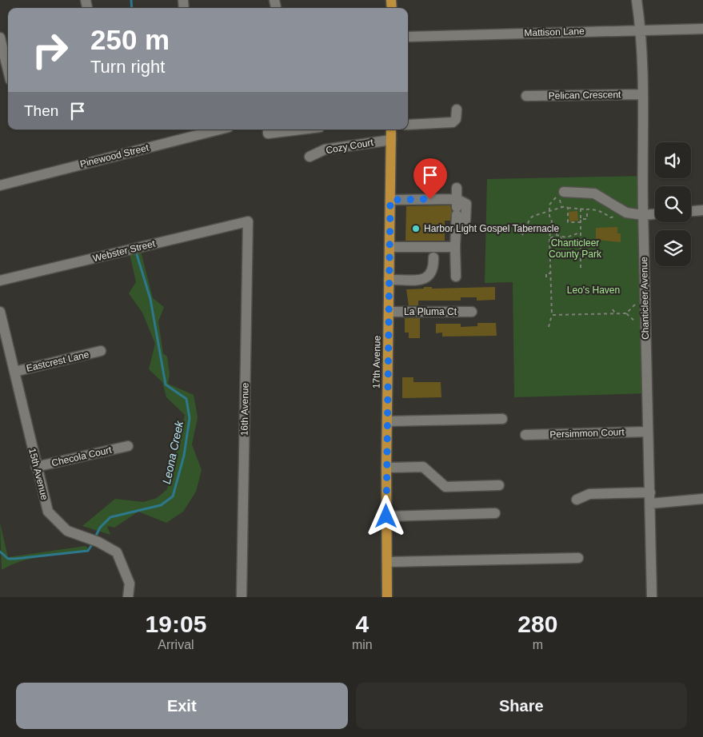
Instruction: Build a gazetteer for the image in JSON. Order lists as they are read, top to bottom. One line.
{"streets":{"main road":["17th Avenue"],"street":["Mattison Lane","Pelican Crescent","Cozy Court","Pinewood Street","Webster Street","Chanticleer Avenue","La Pluma Ct","Eastcrest Lane","16th Avenue","Persimmon Court","Checola Court","15th Avenue"]},"crossings":[["Mattison Lane","Chanticleer Avenue"],["Pelican Crescent","Chanticleer Avenue"],["Cozy Court","17th Avenue"],["Webster Street","16th Avenue"],["Chanticleer Avenue","Persimmon Court"],["La Pluma Ct","17th Avenue"],["Eastcrest Lane","15th Avenue"],["Checola Court","15th Avenue"]],"water":["Leona Creek"],"parks":["Chanticleer County Park","Leo's Haven"],"places":["Harbor Light Gospel Tabernacle"],"page":{"turn":["250 m","Turn right"],"then":"Then","eta":["19:05","Arrival","4","min","280","m"],"buttons":["Exit","Share"]}}
